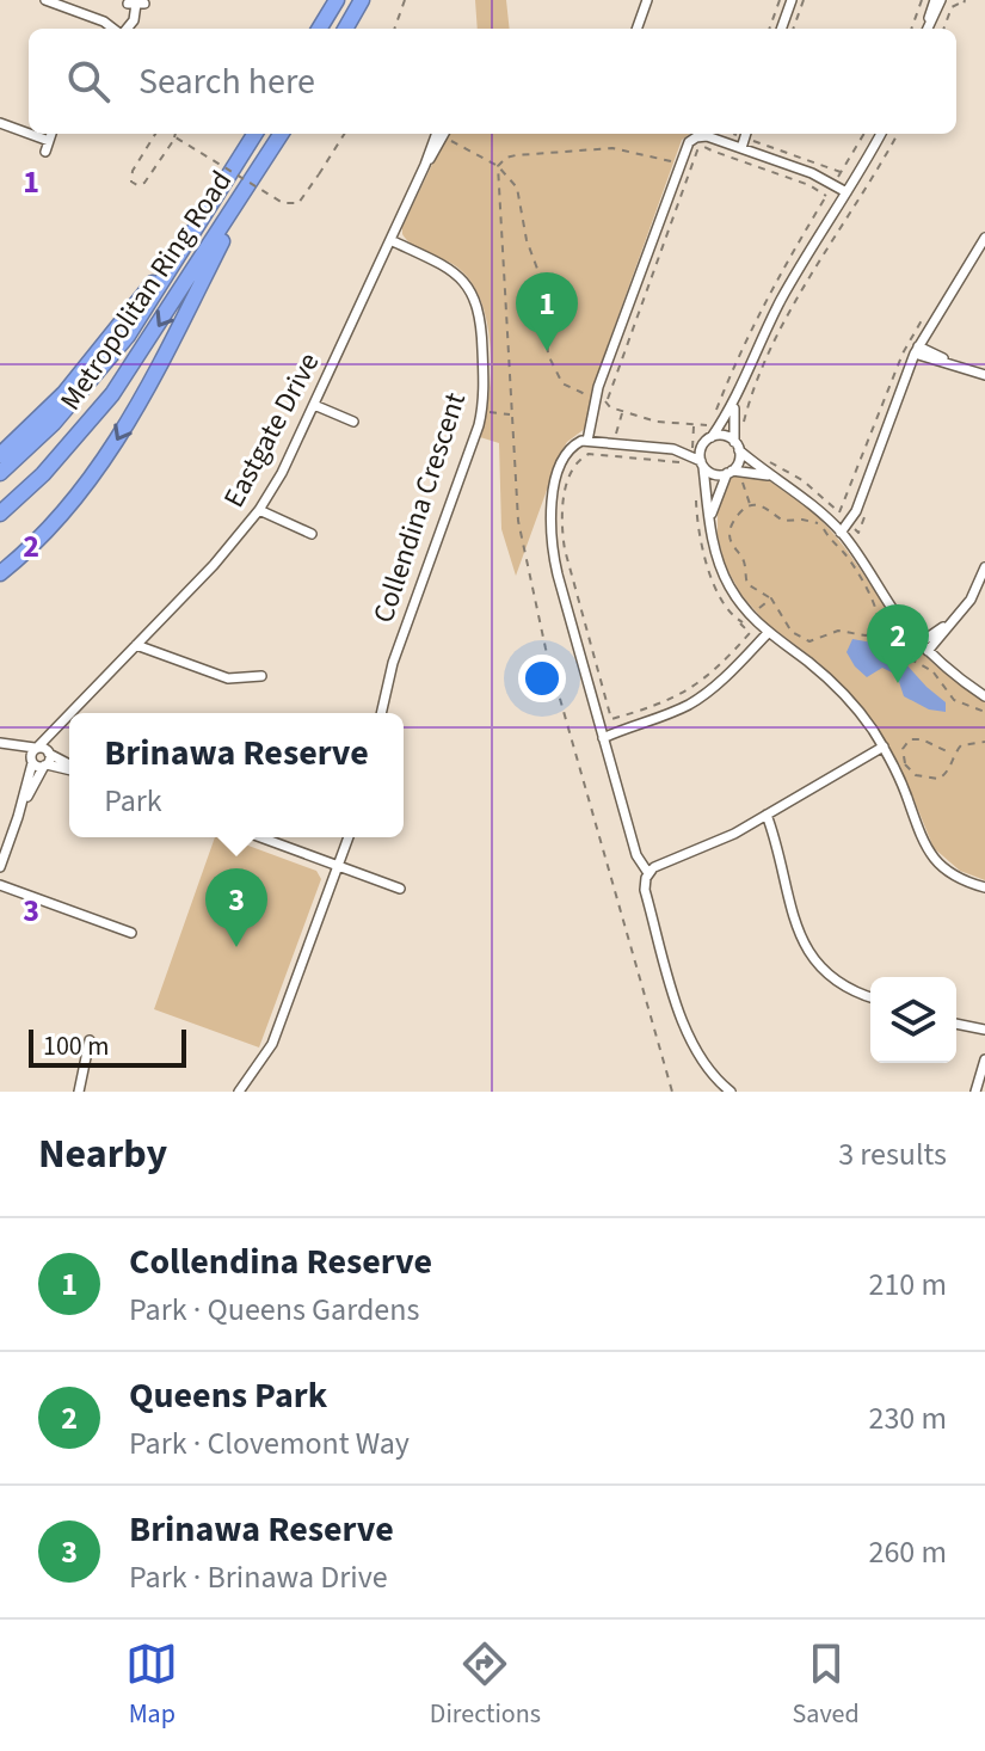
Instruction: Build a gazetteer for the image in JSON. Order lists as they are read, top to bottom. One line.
{"streets":{"highway":["Metropolitan Ring Road"],"street":["Eastgate Drive","Collendina Crescent"]},"crossings":[["Eastgate Drive","Collendina Crescent"]],"scale_bar":"100 m","page":{"search":"Search here","pins":["1","2","3"],"popup":["Brinawa Reserve","Park"],"scale":"100 m","heading":["Nearby","3 results"],"list":[{"mark":"1","name":"Collendina Reserve","note":"Park · Queens Gardens","value":"210 m"},{"mark":"2","name":"Queens Park","note":"Park · Clovemont Way","value":"230 m"},{"mark":"3","name":"Brinawa Reserve","note":"Park · Brinawa Drive","value":"260 m"}],"nav":["Map","Directions","Saved"]},"grid":{"rows":["1","2","3"]}}
